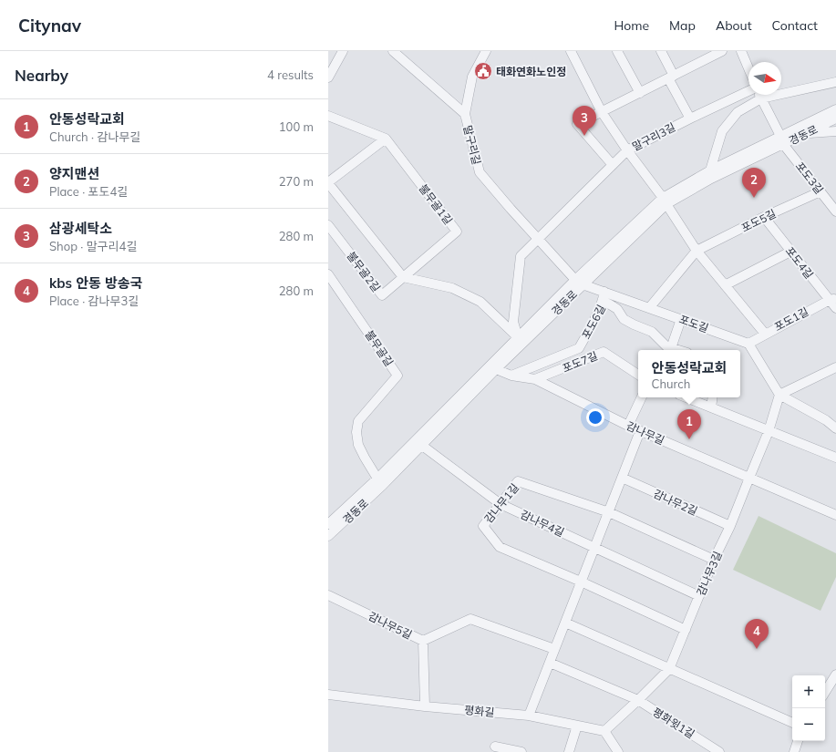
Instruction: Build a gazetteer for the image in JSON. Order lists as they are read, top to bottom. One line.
{"streets":{"street":["경동로","말구리3길","말구리길","포도3길","불무골1길","포도5길","포도4길","불무골2길","포도1길","포도6길","포도길","불무골길","포도7길","감나무길","감나무2길","감나무1길","감나무4길","감나무3길","감나무5길","평화길","평화윗1길"]},"crossings":[["경동로","말구리3길"],["경동로","말구리길"],["경동로","포도3길"],["경동로","포도길"],["경동로","불무골길"],["경동로","감나무길"],["경동로","감나무4길"],["말구리3길","말구리길"],["말구리길","포도길"],["포도3길","포도5길"],["불무골1길","불무골2길"],["포도5길","포도4길"],["포도5길","포도길"],["포도4길","포도1길"],["포도1길","포도길"],["포도6길","포도길"],["포도6길","감나무길"],["포도7길","감나무길"],["감나무길","감나무3길"],["감나무2길","감나무3길"],["감나무1길","감나무4길"],["감나무3길","평화길"],["감나무3길","평화윗1길"]],"places":{"public building":["태화연화노인정"]},"north":"right","page":{"header":"Citynav","nav":["Home","Map","About","Contact"],"heading":["Nearby","4 results"],"list":[{"mark":"1","name":"안동성락교회","note":"Church · 감나무길","value":"100 m"},{"mark":"2","name":"양지맨션","note":"Place · 포도4길","value":"270 m"},{"mark":"3","name":"삼광세탁소","note":"Shop · 말구리4길","value":"280 m"},{"mark":"4","name":"kbs 안동 방송국","note":"Place · 감나무3길","value":"280 m"}],"pins":["3","2","1","4"],"popup":["안동성락교회","Church"],"map_buttons":["+","−"]}}
